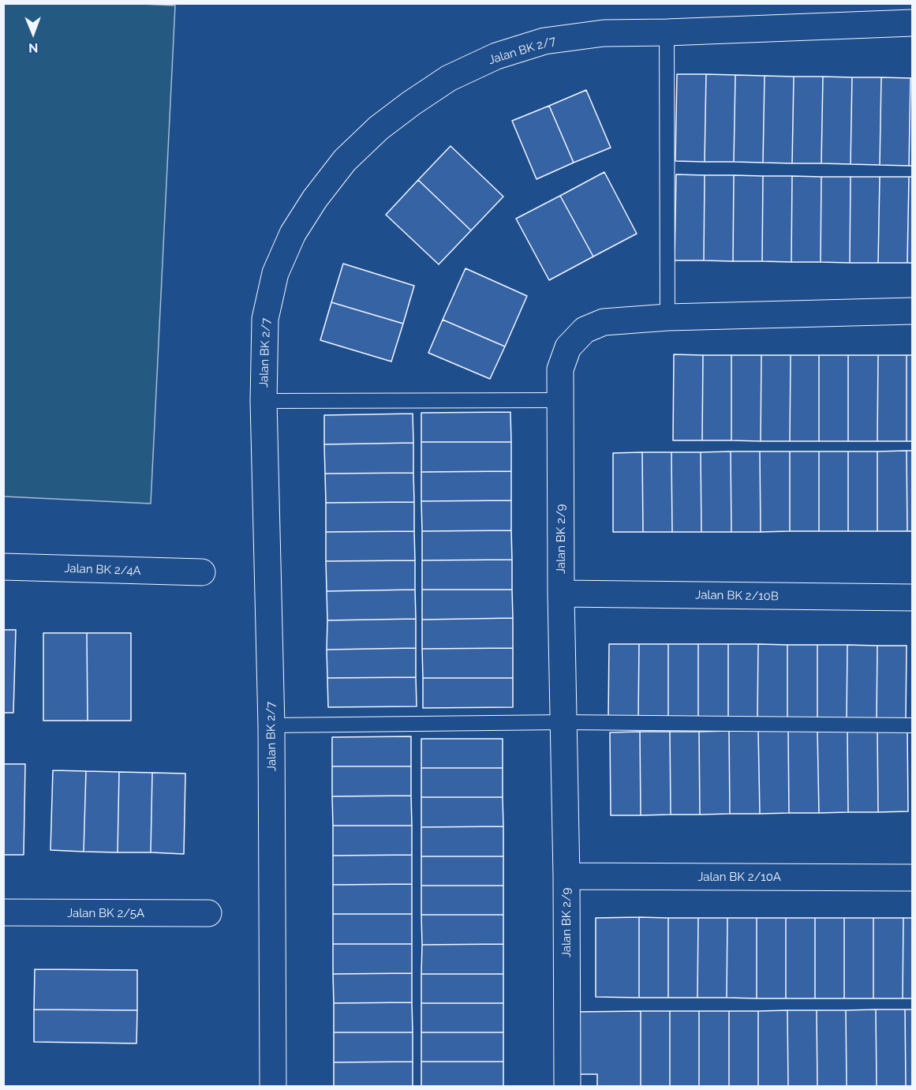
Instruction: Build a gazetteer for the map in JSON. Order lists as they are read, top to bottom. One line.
{"streets":{"street":["Jalan BK 2/7","Jalan BK 2/9","Jalan BK 2/4A","Jalan BK 2/10B","Jalan BK 2/10A","Jalan BK 2/5A"]},"crossings":[["Jalan BK 2/9","Jalan BK 2/10B"],["Jalan BK 2/9","Jalan BK 2/10A"]],"north":"bottom"}
